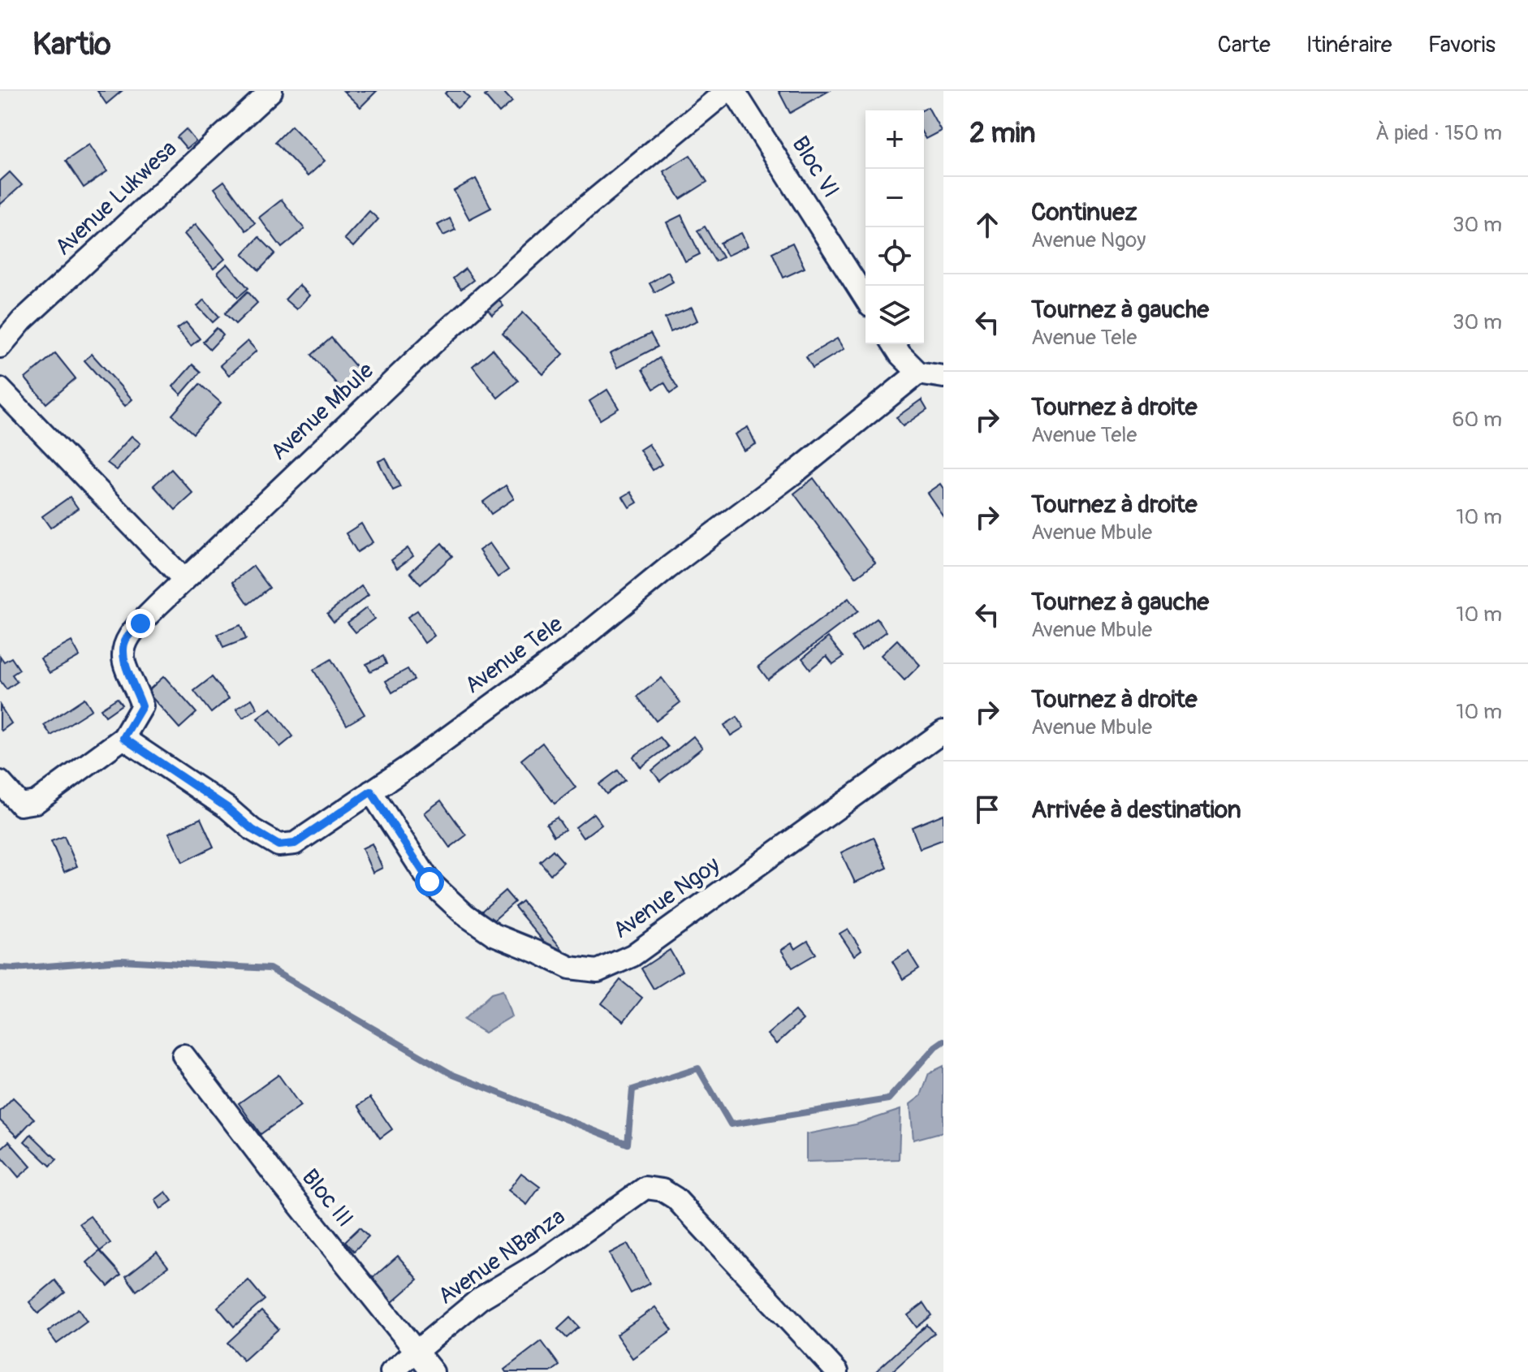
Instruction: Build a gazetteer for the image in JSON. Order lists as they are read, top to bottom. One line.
{"streets":{"street":["Bloc VI","Avenue Lukwesa","Avenue Mbule","Avenue Tele","Avenue Ngoy","Bloc III","Avenue NBanza"]},"crossings":[["Avenue Mbule","Avenue Tele"],["Avenue Tele","Avenue Ngoy"],["Bloc III","Avenue NBanza"]],"page":{"header":"Kartio","nav":["Carte","Itinéraire","Favoris"],"heading":["2 min","À pied · 150 m"],"map_buttons":["+","−"],"list":[["Continuez","Avenue Ngoy","30 m"],["Tournez à gauche","Avenue Tele","30 m"],["Tournez à droite","Avenue Tele","60 m"],["Tournez à droite","Avenue Mbule","10 m"],["Tournez à gauche","Avenue Mbule","10 m"],["Tournez à droite","Avenue Mbule","10 m"],"Arrivée à destination"]}}
